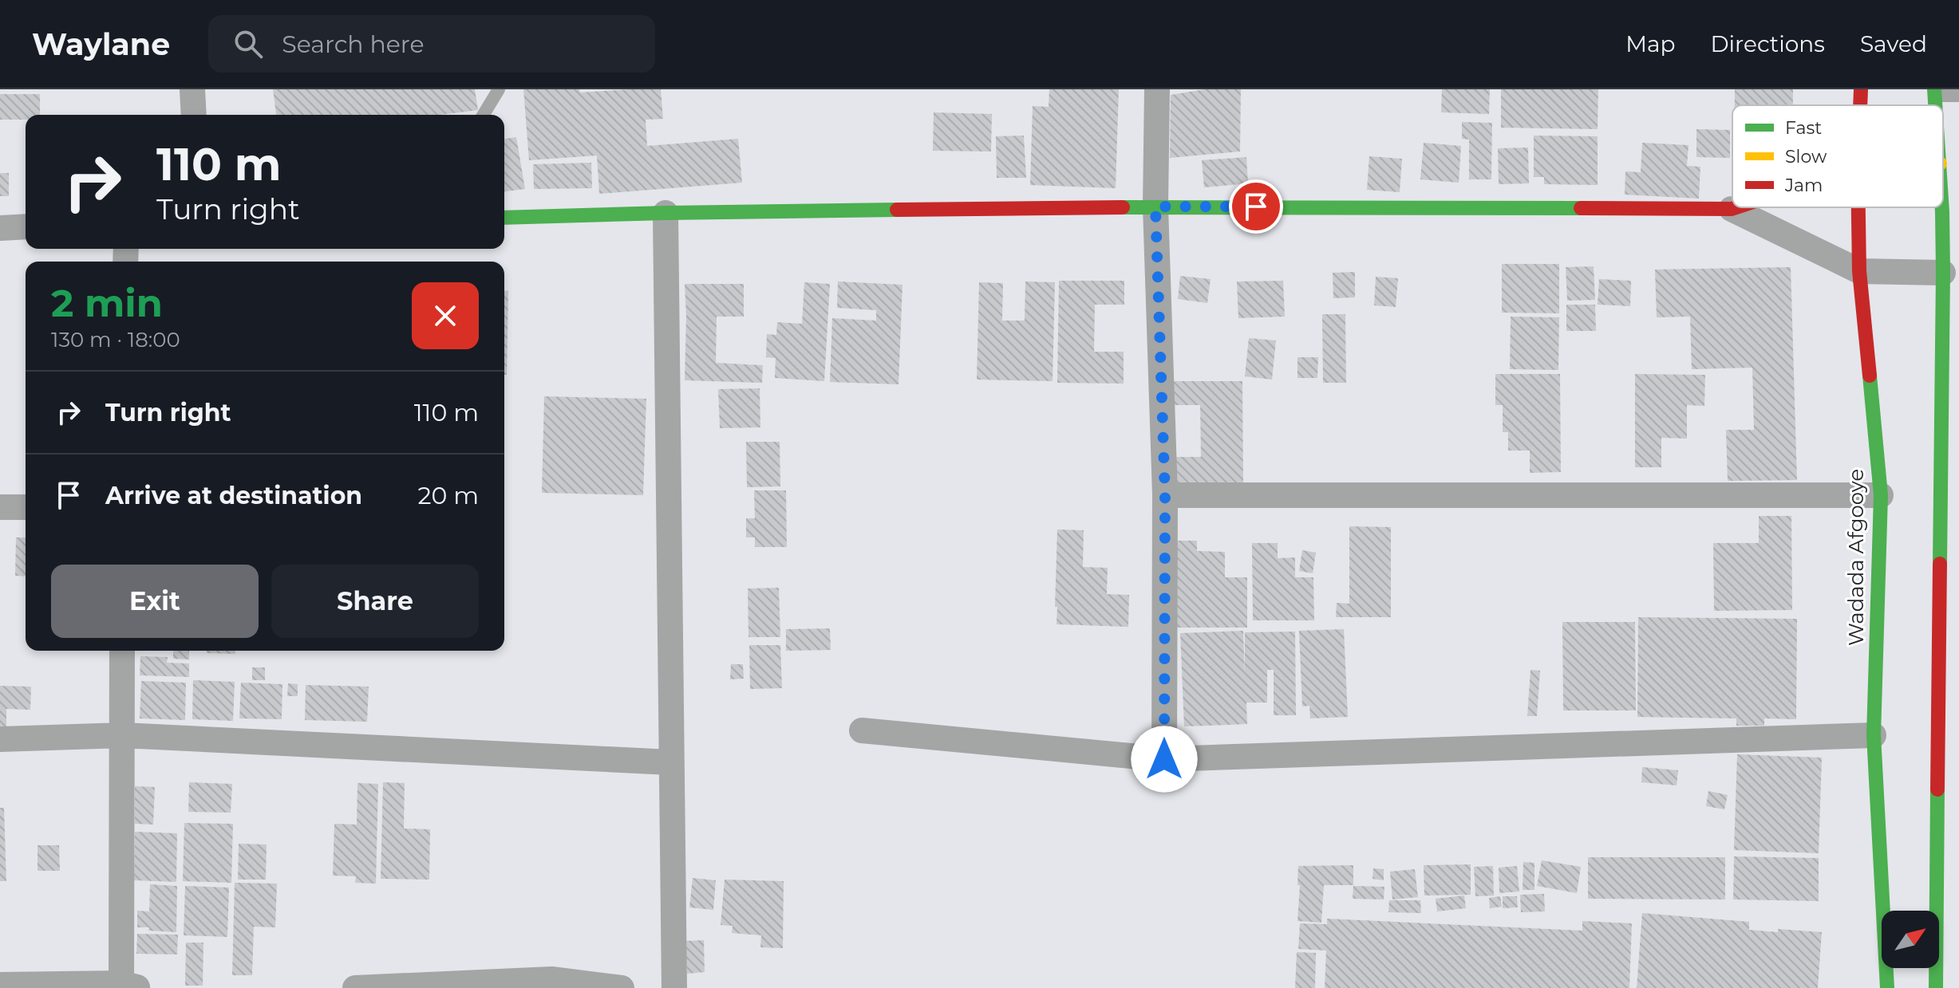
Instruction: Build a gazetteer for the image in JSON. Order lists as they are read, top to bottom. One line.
{"streets":{"main road":["Wadada Afgooye"]},"legend":["Fast","Slow","Jam"],"north":"top right","page":{"header":"Waylane","search":"Search here","nav":["Map","Directions","Saved"],"turn":["110 m","Turn right"],"heading":["2 min","130 m · 18:00"],"list":[{"name":"Turn right","value":"110 m"},{"name":"Arrive at destination","value":"20 m"}],"buttons":["Exit","Share"]}}
